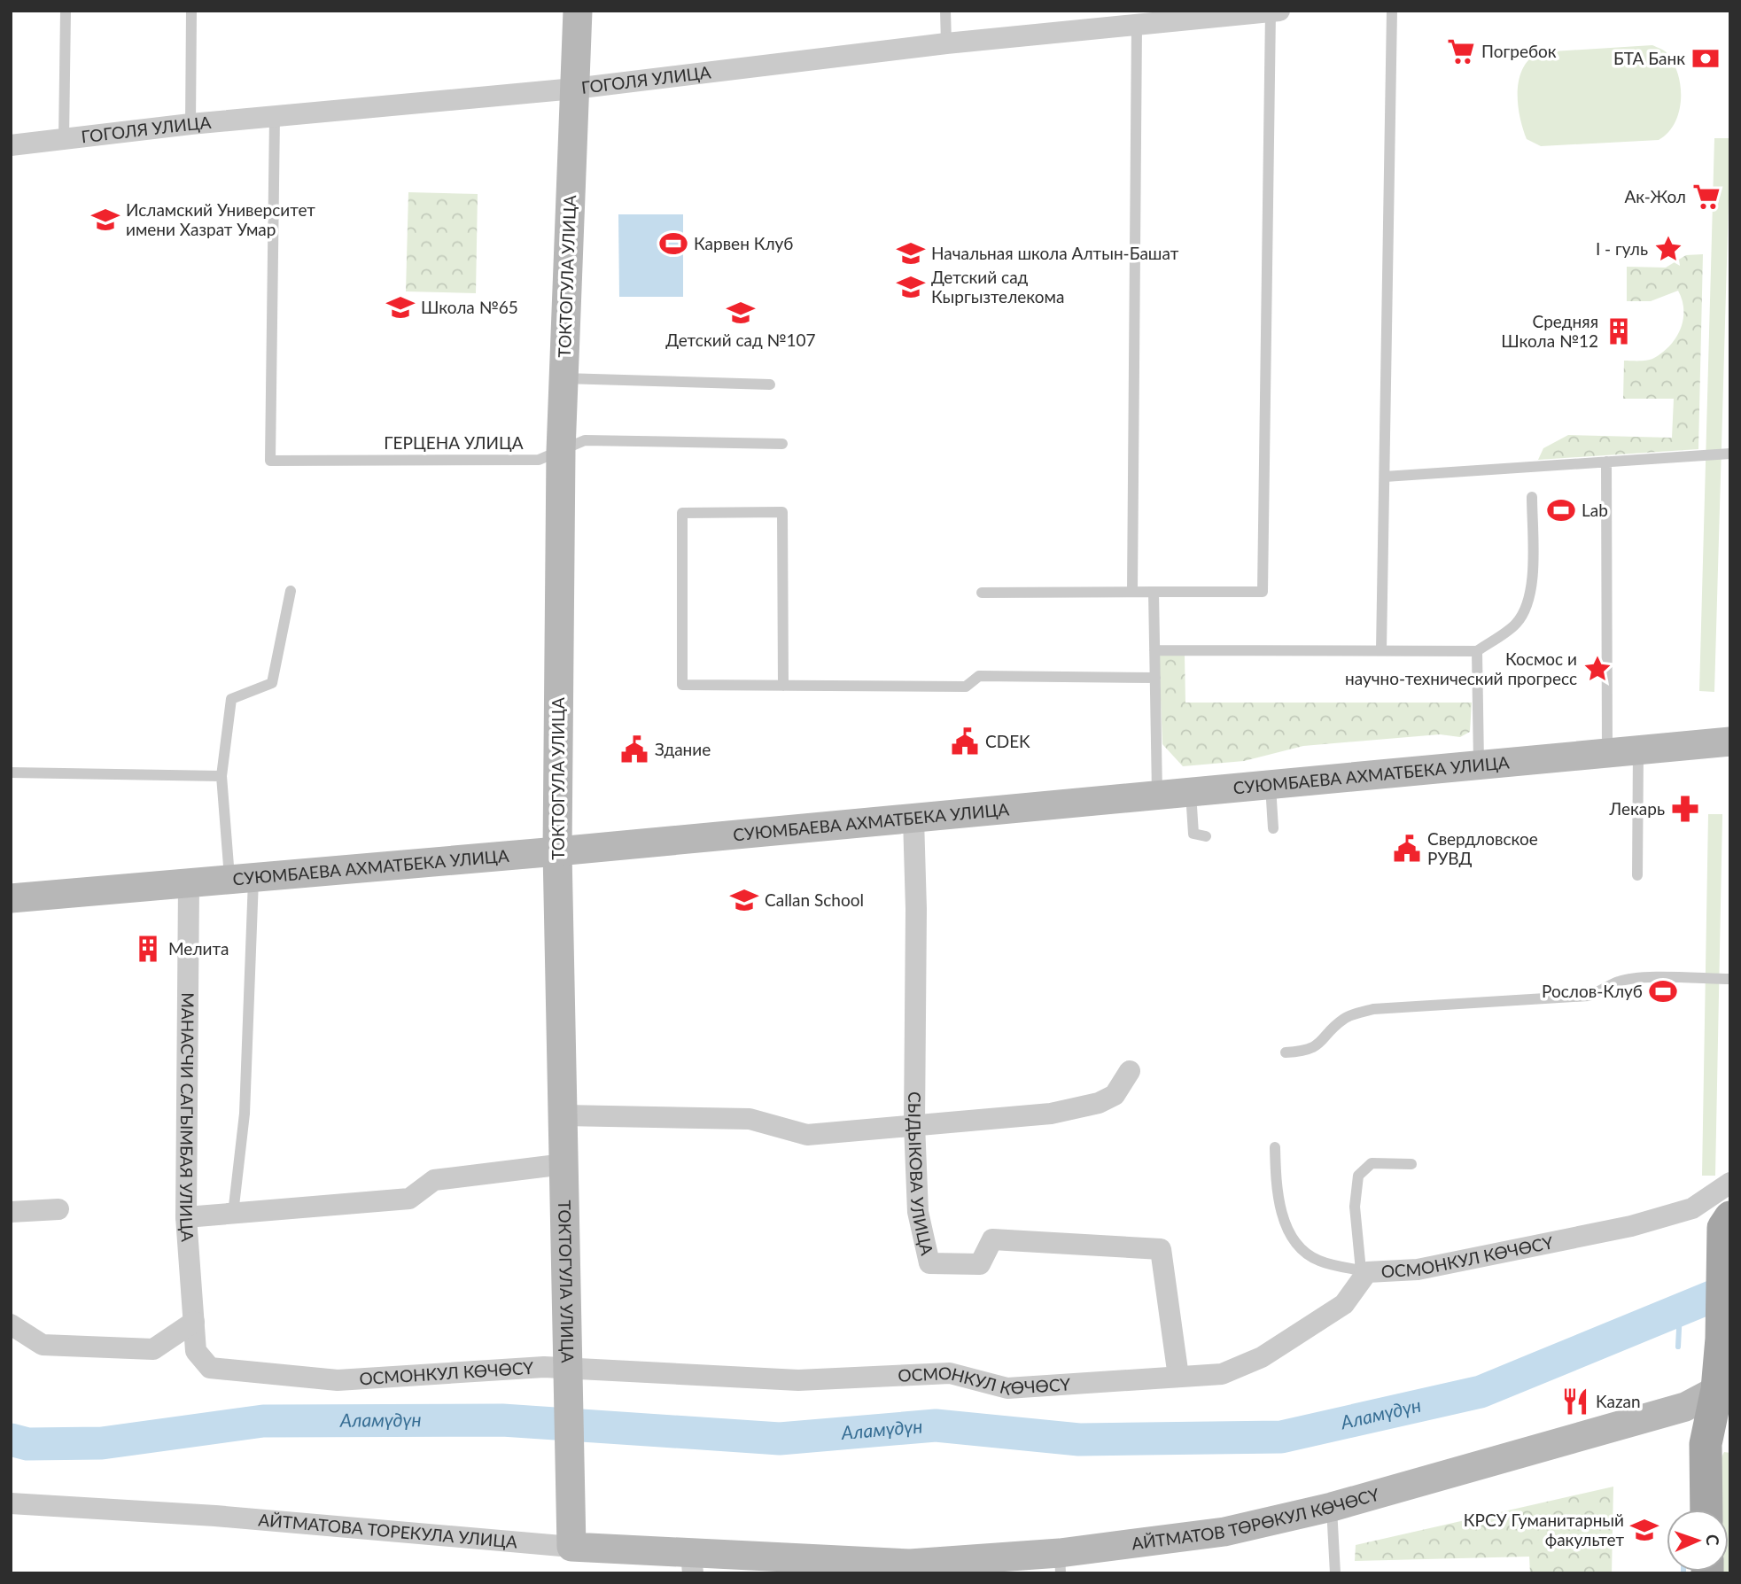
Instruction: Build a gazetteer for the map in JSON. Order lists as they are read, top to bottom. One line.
{"streets":{"street":["ГОГОЛЯ УЛИЦА","ТОКТОГУЛА УЛИЦА","СУЮМБАЕВА АХМАТБЕКА УЛИЦА","МАНАСЧИ САГЫМБАЯ УЛИЦА","СЫДЫКОВА УЛИЦА","ОСМОНКУЛ КӨЧӨСҮ","АЙТМАТОВ ТӨРӨКУЛ КӨЧӨСҮ","АЙТМАТОВА ТОРЕКУЛА УЛИЦА"],"lane":["ГЕРЦЕНА УЛИЦА"]},"crossings":[["ГОГОЛЯ УЛИЦА","ТОКТОГУЛА УЛИЦА"],["ГОГОЛЯ УЛИЦА","ГЕРЦЕНА УЛИЦА"],["ТОКТОГУЛА УЛИЦА","ГЕРЦЕНА УЛИЦА"],["ТОКТОГУЛА УЛИЦА","СУЮМБАЕВА АХМАТБЕКА УЛИЦА"],["ТОКТОГУЛА УЛИЦА","ОСМОНКУЛ КӨЧӨСҮ"],["ТОКТОГУЛА УЛИЦА","АЙТМАТОВА ТОРЕКУЛА УЛИЦА"],["СУЮМБАЕВА АХМАТБЕКА УЛИЦА","МАНАСЧИ САГЫМБАЯ УЛИЦА"],["СУЮМБАЕВА АХМАТБЕКА УЛИЦА","СЫДЫКОВА УЛИЦА"],["МАНАСЧИ САГЫМБАЯ УЛИЦА","ОСМОНКУЛ КӨЧӨСҮ"],["СЫДЫКОВА УЛИЦА","ОСМОНКУЛ КӨЧӨСҮ"],["АЙТМАТОВ ТӨРӨКУЛ КӨЧӨСҮ","АЙТМАТОВА ТОРЕКУЛА УЛИЦА"]],"water":["Аламүдүн"],"places":{"supermarket":["Погребок","Ак-Жол"],"bank":["БТА Банк"],"school or university":["Исламский Университет имени Хазрат Умар","Начальная школа Алтын-Башат","Детский сад Кыргызтелекома","Школа №65","Детский сад №107","Callan School","КРСУ Гуманитарный факультет"],"sports":["Карвен Клуб","Lab","Рослов-Клуб"],"place":["I - гуль","Космос и научно-технический прогресс"],"building":["Средняя Школа №12","Мелита"],"public building":["CDEK","Здание","Свердловское РУВД"],"pharmacy":["Лекарь"],"restaurant":["Kazan"]},"north":"right"}
